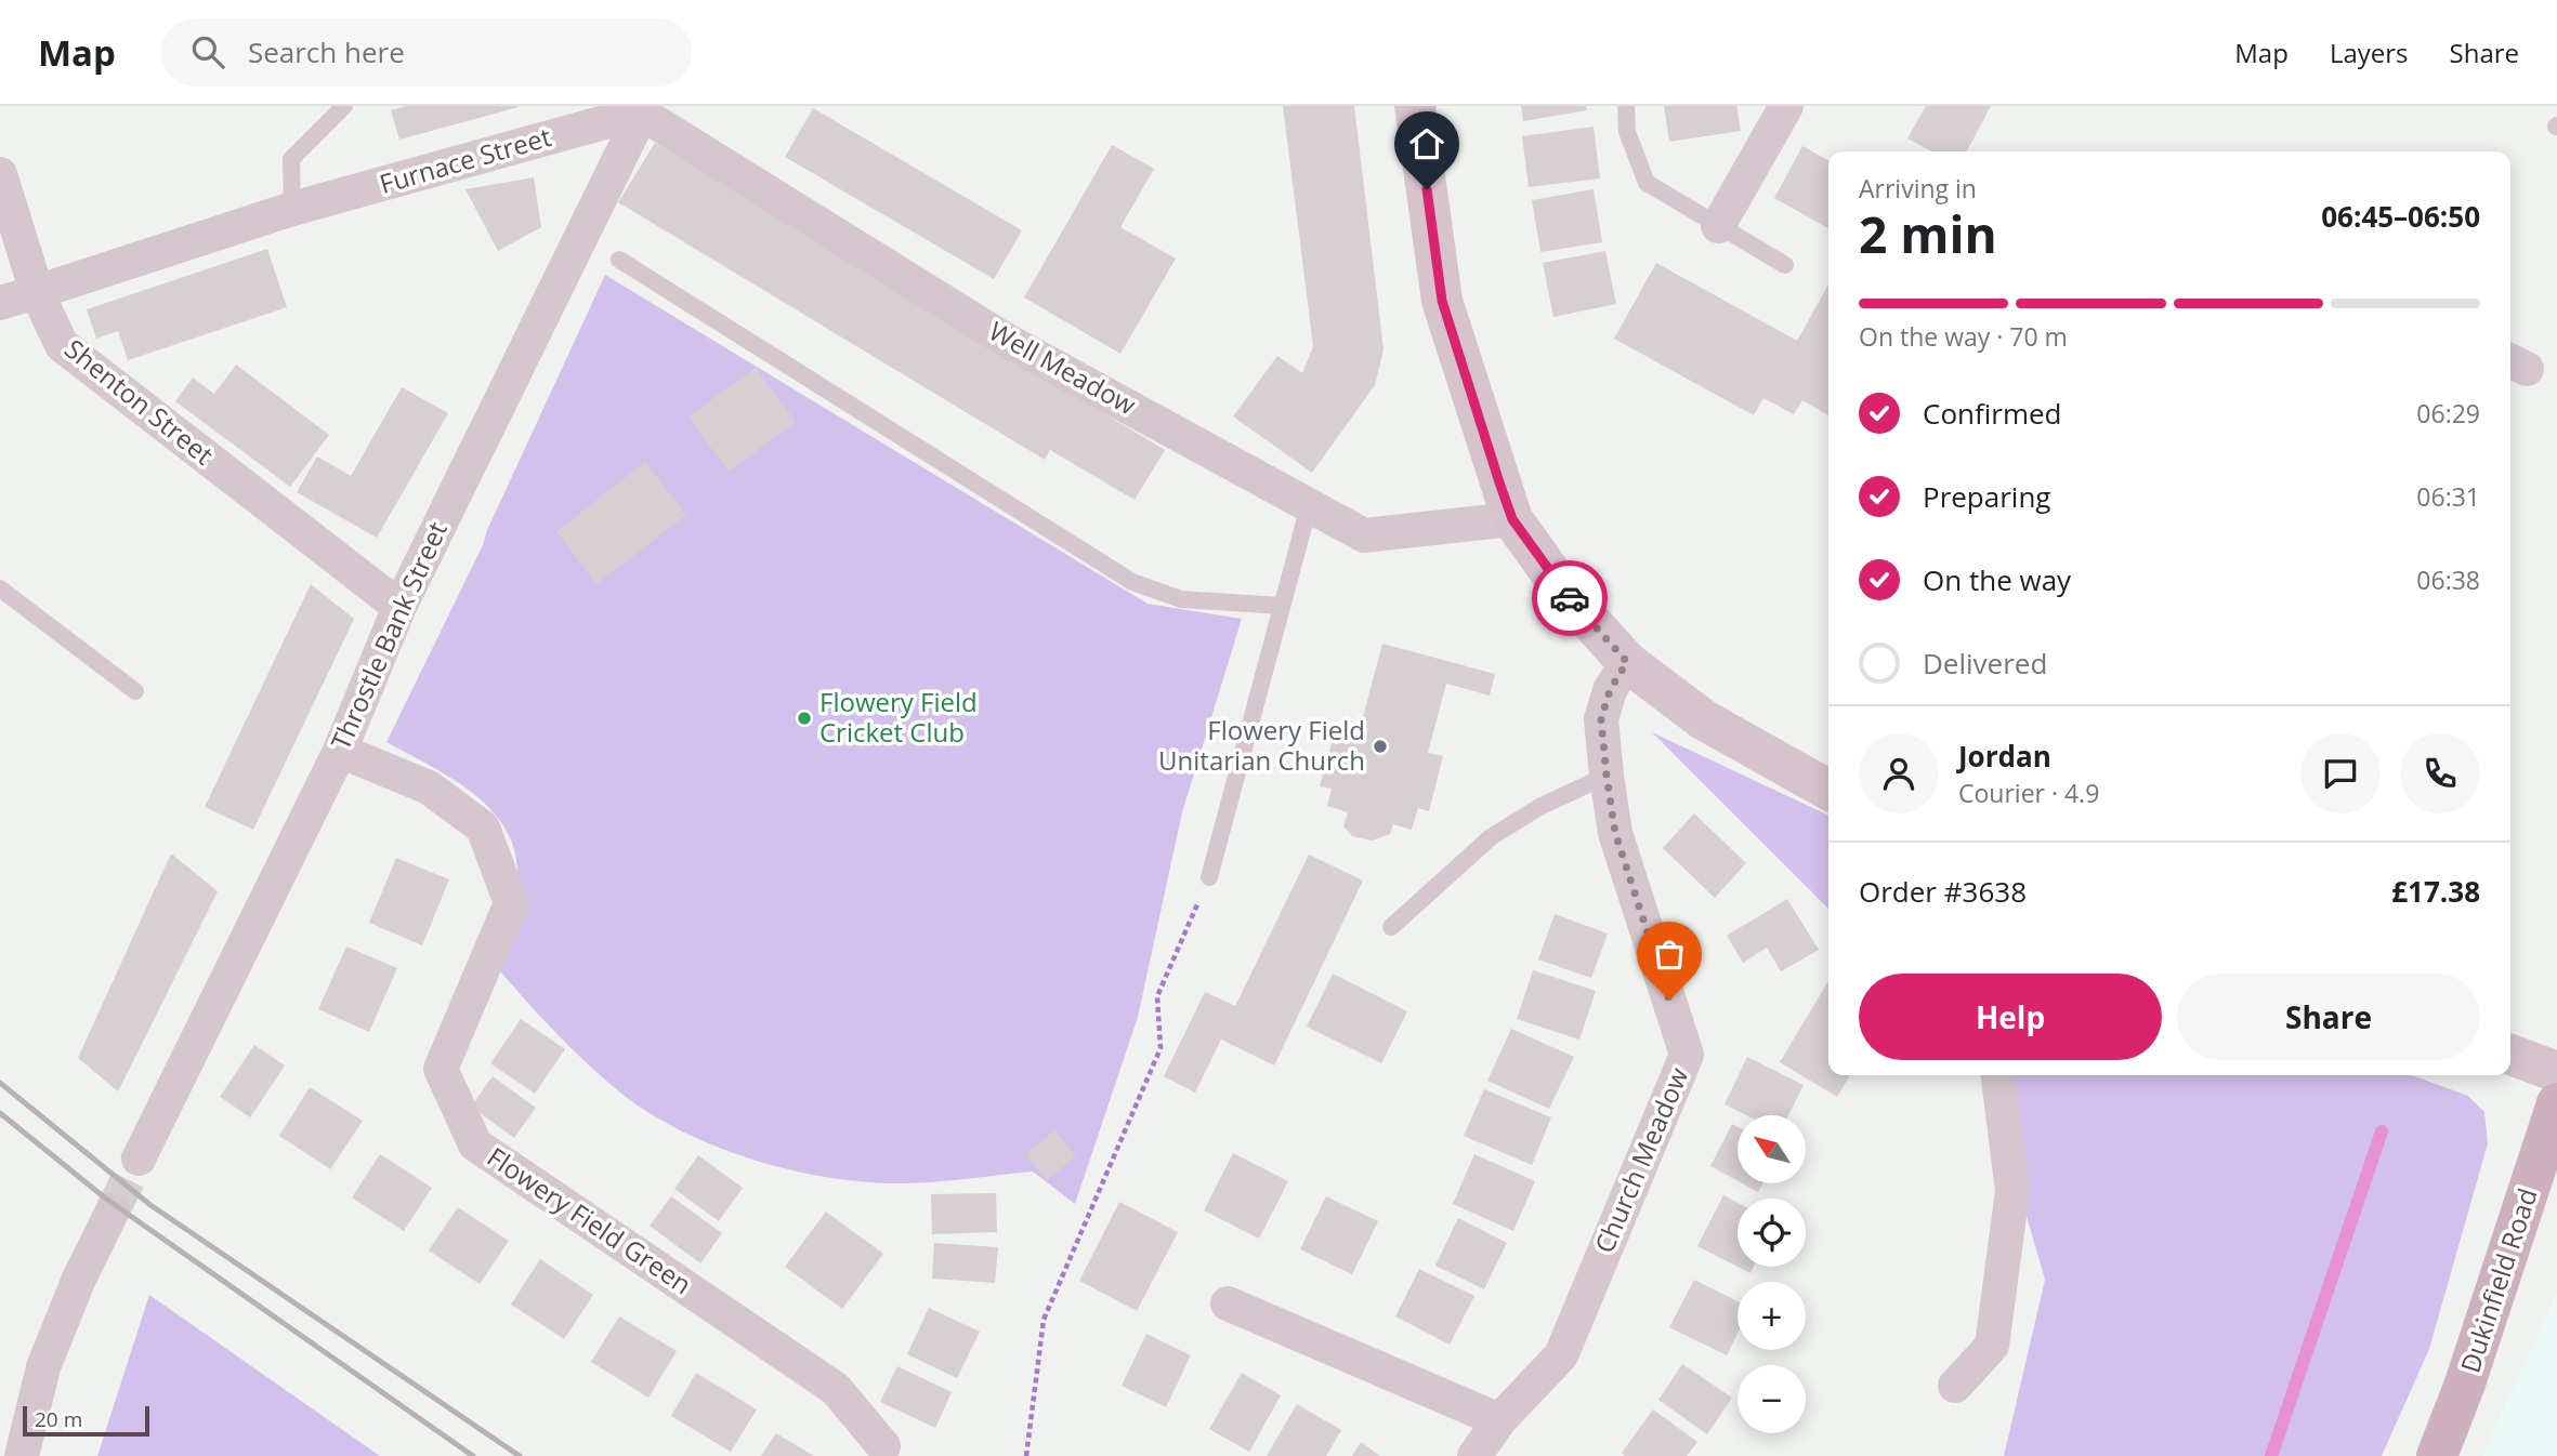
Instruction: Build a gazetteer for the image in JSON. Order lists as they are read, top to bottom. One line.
{"streets":{"main road":["Dukinfield Road"],"street":["Furnace Street","Well Meadow","Shenton Street","Throstle Bank Street","Church Meadow","Flowery Field Green"]},"crossings":[["Furnace Street","Well Meadow"],["Furnace Street","Throstle Bank Street"],["Well Meadow","Throstle Bank Street"],["Shenton Street","Throstle Bank Street"],["Throstle Bank Street","Flowery Field Green"]],"places":["Flowery Field Cricket Club","Flowery Field Unitarian Church"],"scale_bar":"20 m","north":"top left","page":{"header":"Map","search":"Search here","nav":["Map","Layers","Share"],"heading":["2 min","Arriving in","06:45–06:50"],"panel":["Jordan","Courier · 4.9","Order #3638","£17.38"],"bar":"On the way · 70 m","list":[["Confirmed","06:29"],["Preparing","06:31"],["On the way","06:38"],"Delivered"],"buttons":["Help","Share"],"map_buttons":["+","−"],"scale":"20 m"}}
